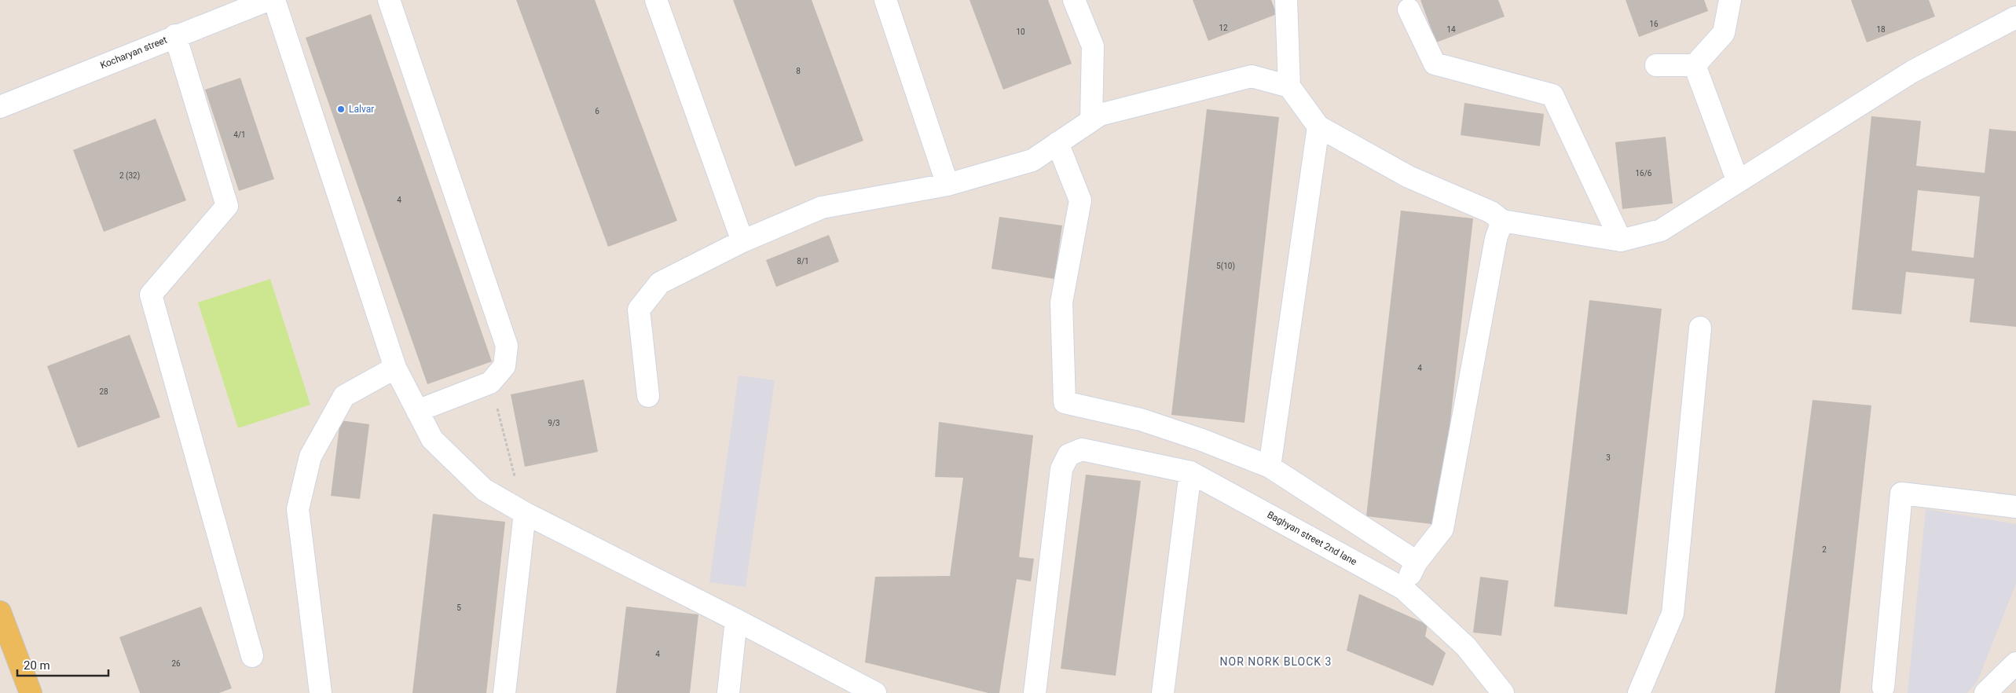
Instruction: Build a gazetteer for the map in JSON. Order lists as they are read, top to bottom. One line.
{"streets":{"street":["Kocharyan street","Baghyan street 2nd lane"]},"districts":["NOR NORK BLOCK 3"],"places":["Lalvar"],"house_numbers":["16","12","14","18","10","8","6","4/1","16/6","2 (32)","4","8/1","5(10)","4","28","9/3","3","2","5","4","26"],"scale_bar":"20 m"}
